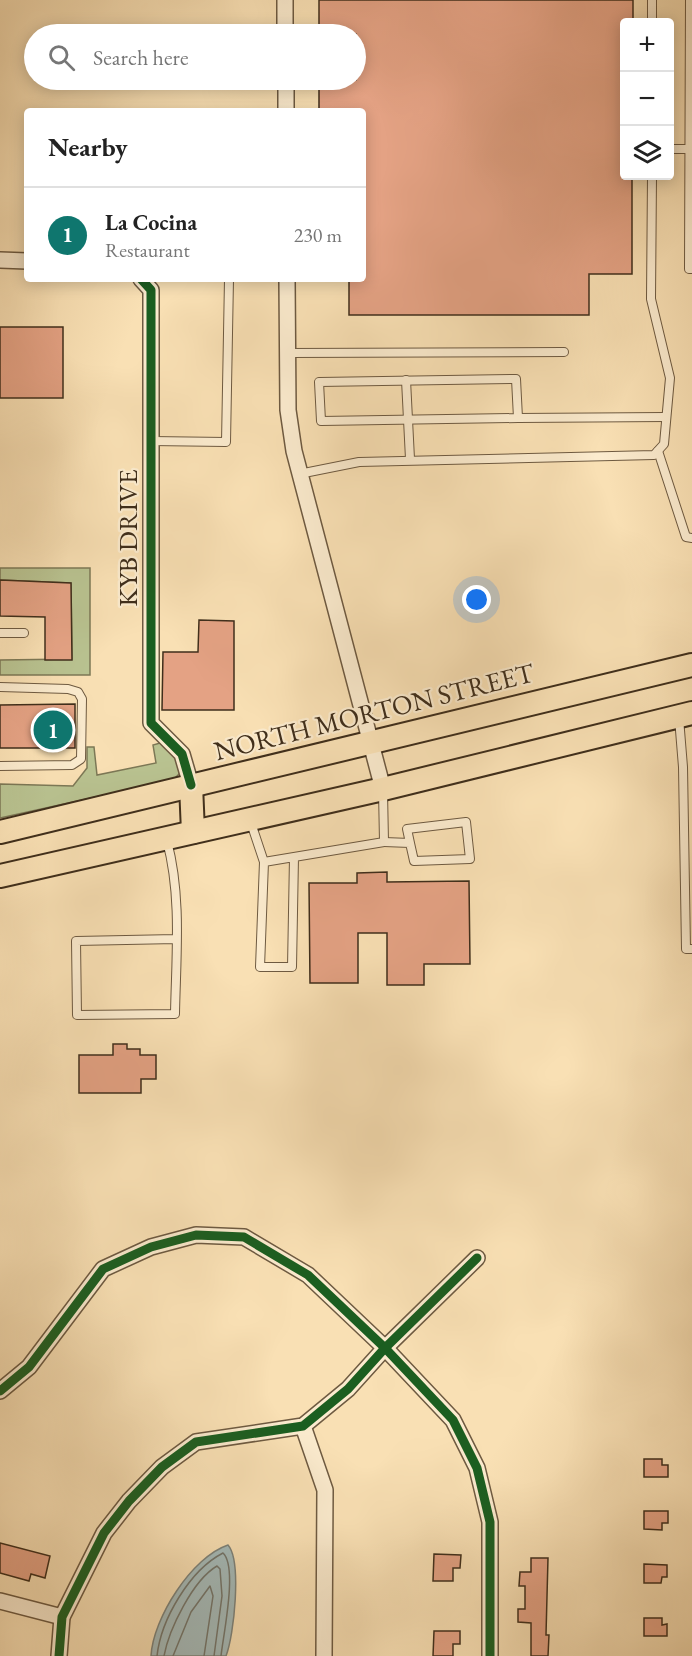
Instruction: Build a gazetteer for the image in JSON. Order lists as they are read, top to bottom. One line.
{"streets":{"main road":["NORTH MORTON STREET"],"street":["KYB DRIVE"]},"crossings":[["KYB DRIVE","NORTH MORTON STREET"]],"page":{"map_buttons":["+","−"],"search":"Search here","heading":"Nearby","list":[{"mark":"1","name":"La Cocina","note":"Restaurant","value":"230 m"}],"pins":"1"}}
